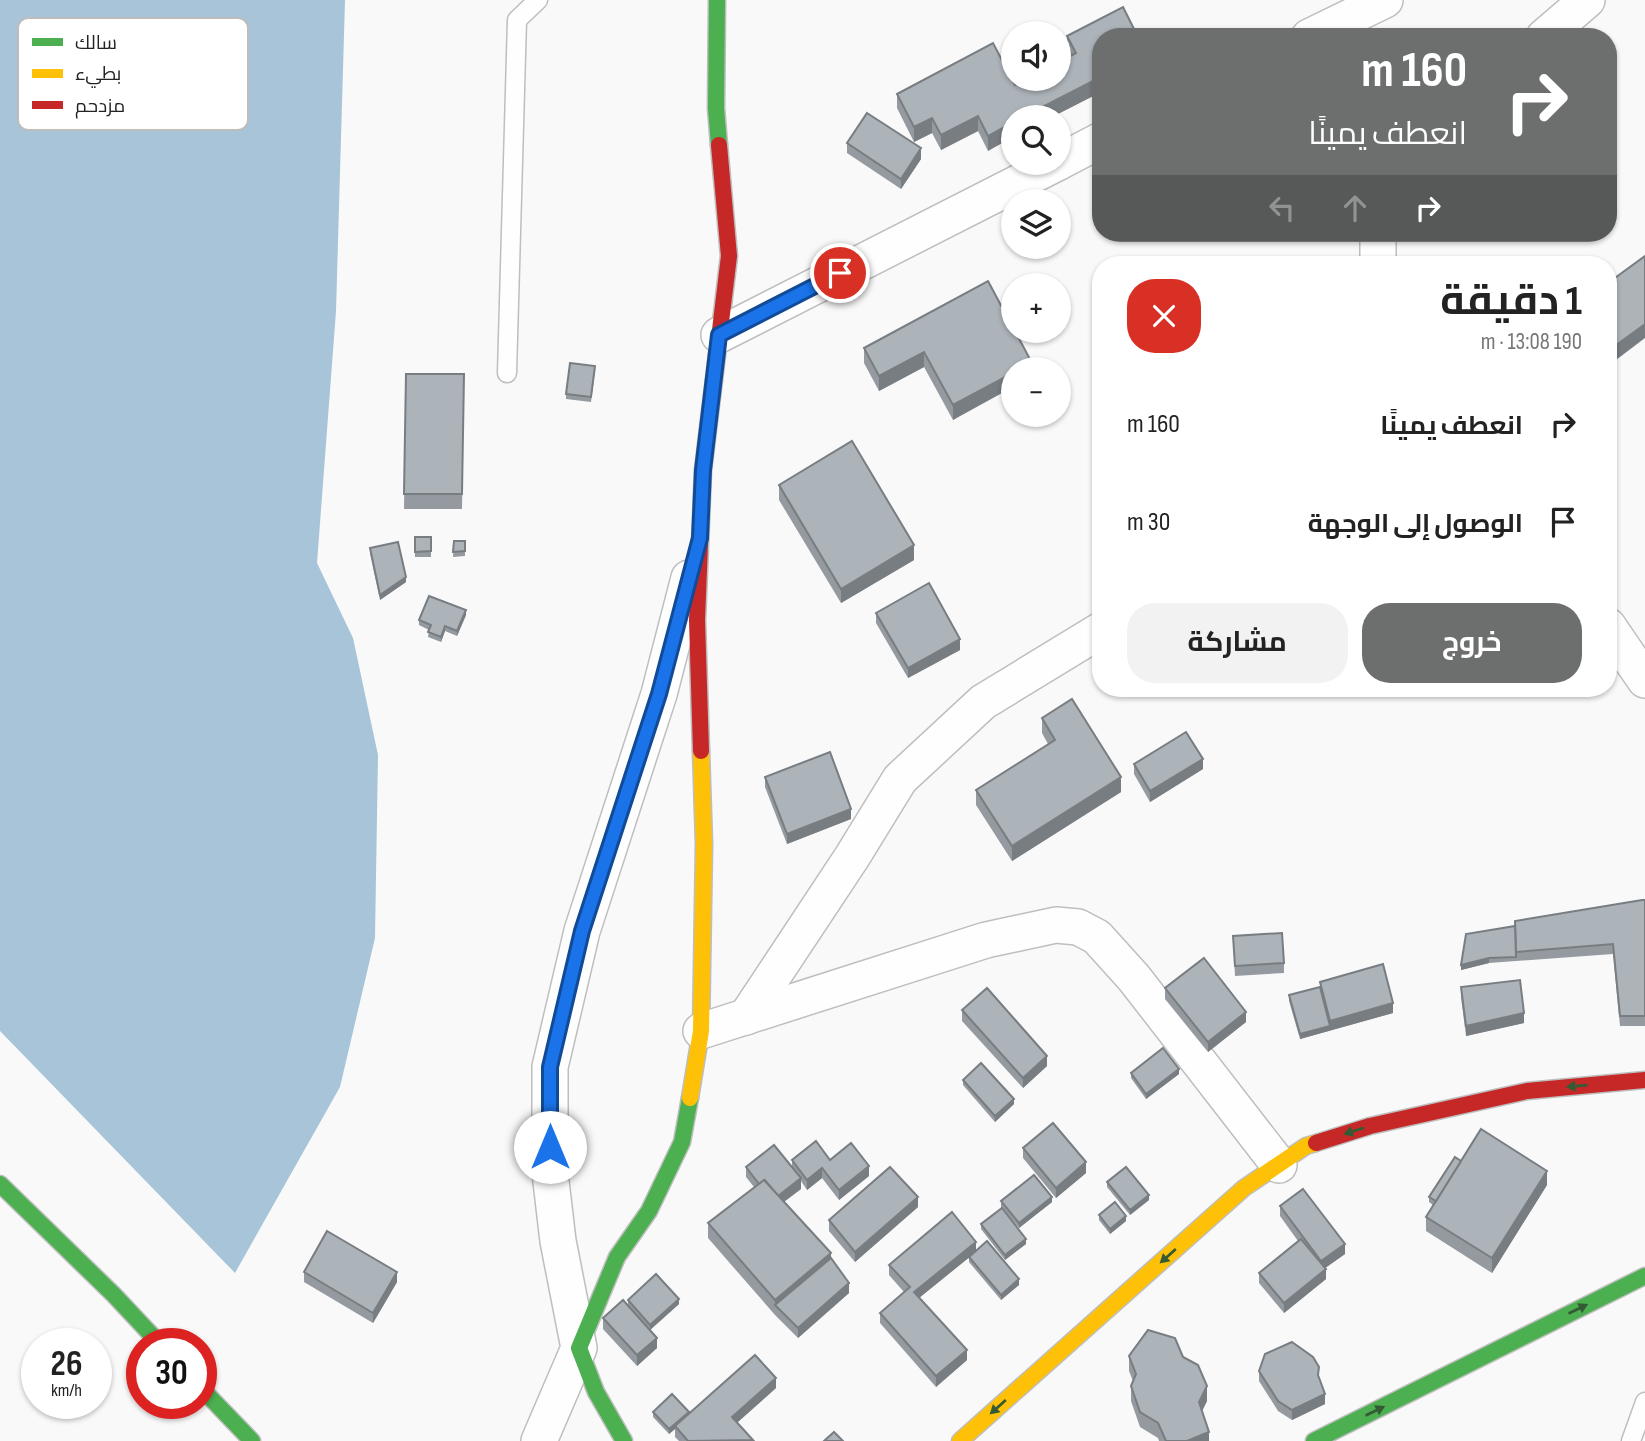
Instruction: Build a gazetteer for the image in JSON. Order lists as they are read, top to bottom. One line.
{"legend":["سالك","بطيء","مزدحم"],"page":{"map_buttons":["+","−"],"turn":["160 m","انعطف يمينًا"],"heading":["1 دقيقة","190 m · 13:08"],"list":[{"name":"انعطف يمينًا","value":"160 m"},{"name":"الوصول إلى الوجهة","value":"30 m"}],"buttons":["خروج","مشاركة"],"speed":"26 km/h","limit":"30"}}
